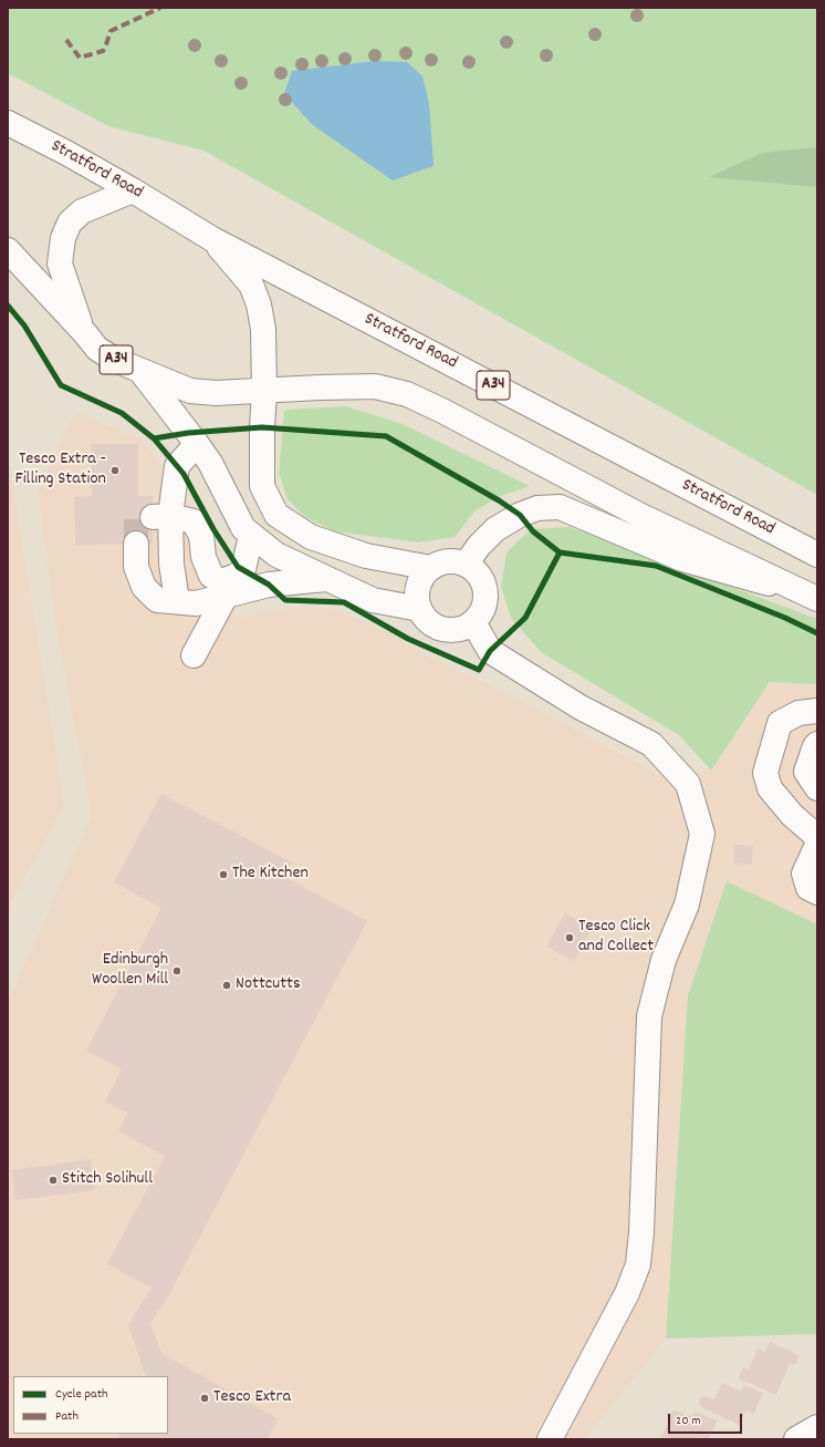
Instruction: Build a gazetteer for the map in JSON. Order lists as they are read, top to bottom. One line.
{"streets":{"main road":["Stratford Road","A34"]},"crossings":[["Stratford Road","A34"]],"places":["Tesco Extra - Filling Station","The Kitchen","Tesco Click and Collect","Edinburgh Woollen Mill","Nottcutts","Stitch Solihull","Tesco Extra"],"legend":["Cycle path","Path"],"scale_bar":"20 m"}
